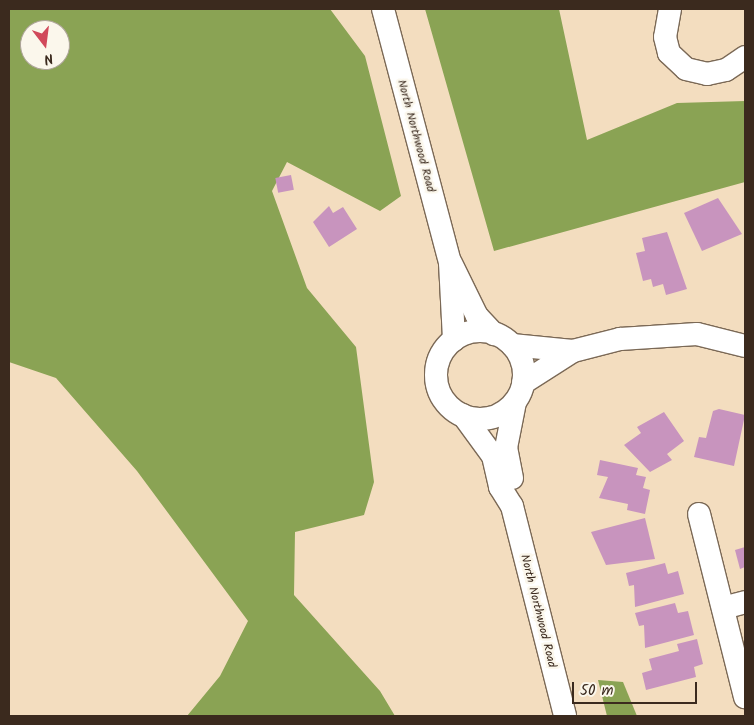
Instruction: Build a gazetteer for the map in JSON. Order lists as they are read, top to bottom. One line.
{"streets":{"street":["North Northwood Road"]},"scale_bar":"50 m","north":"bottom"}
